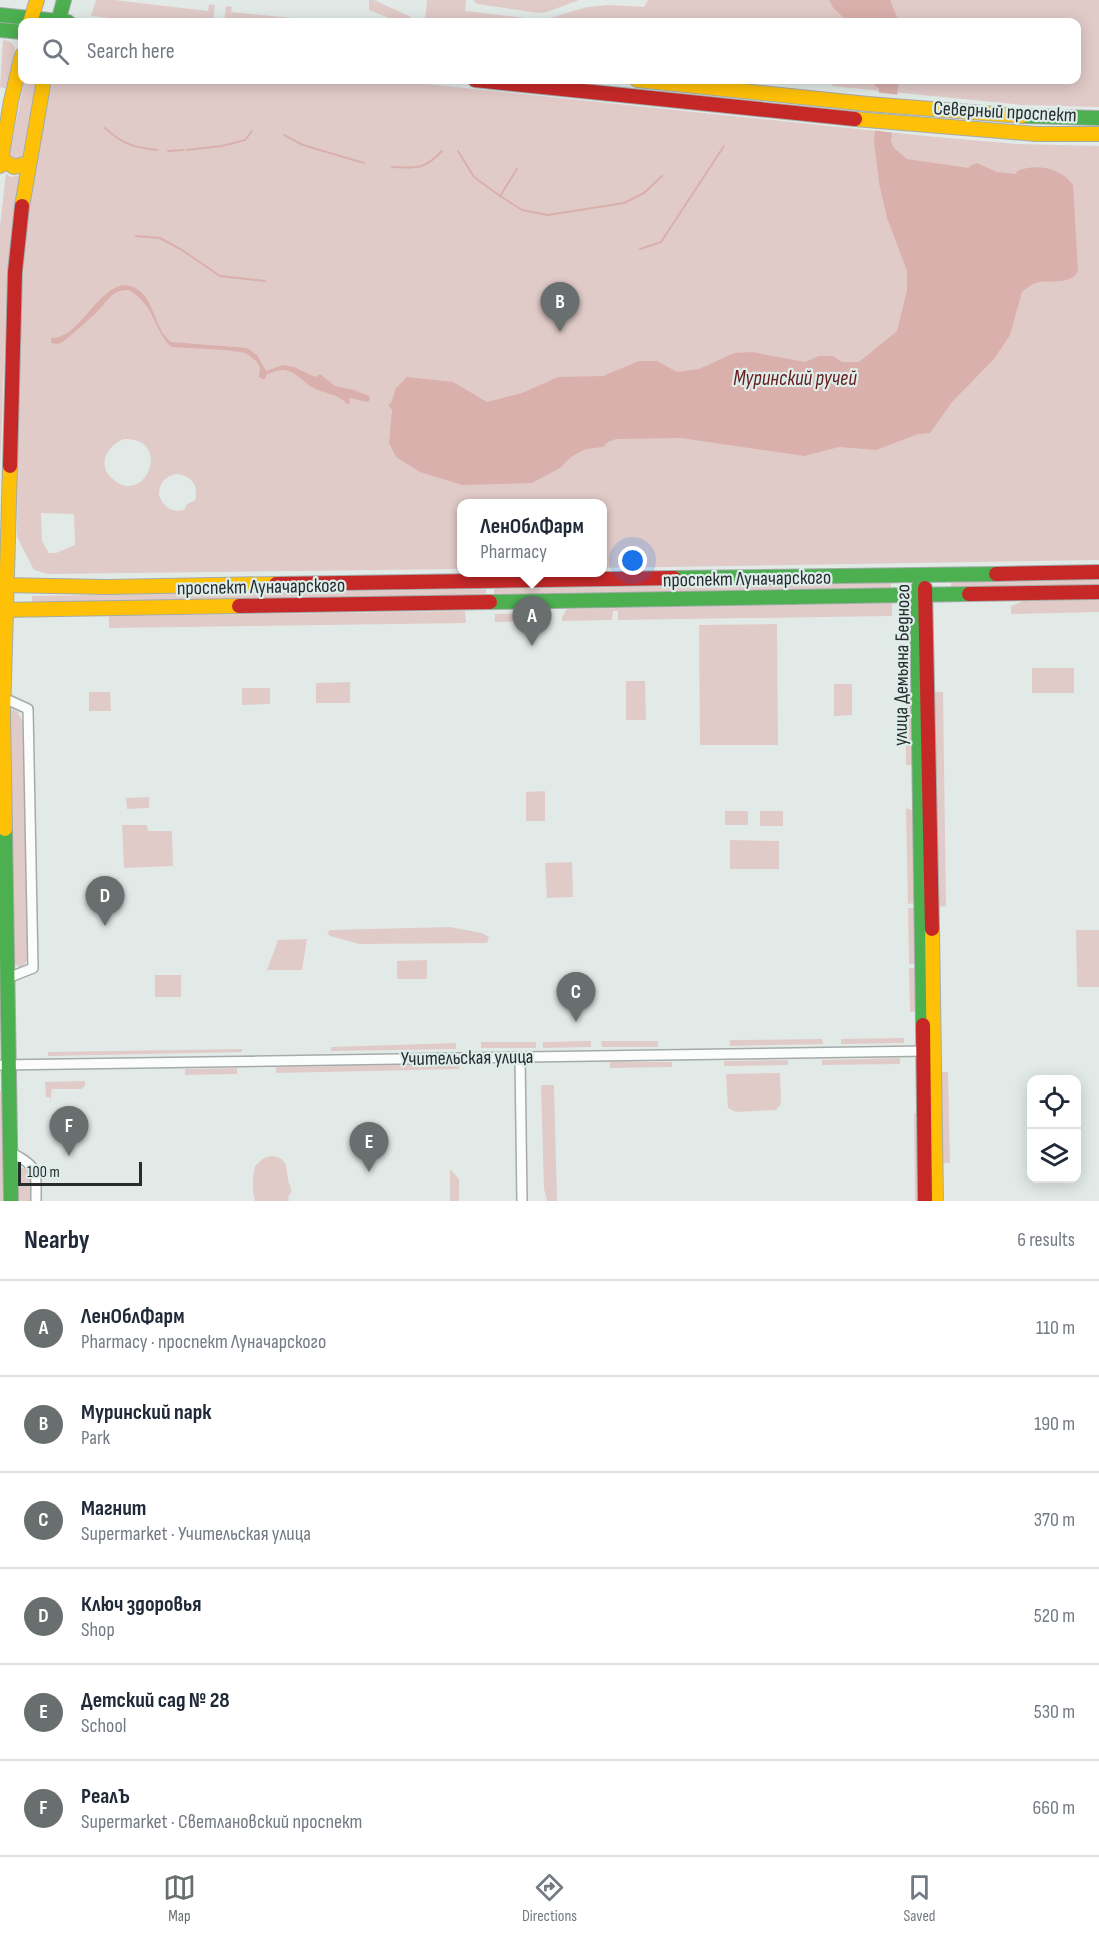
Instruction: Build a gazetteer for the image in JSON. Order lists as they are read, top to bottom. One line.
{"streets":{"main road":["Северный проспект","проспект Луначарского","улица Демьяна Бедного"],"street":["Учительская улица"]},"crossings":[["проспект Луначарского","улица Демьяна Бедного"],["улица Демьяна Бедного","Учительская улица"]],"water":["Муринский ручей"],"scale_bar":"100 m","page":{"search":"Search here","pins":["B","A","D","C","F","E"],"popup":["ЛенОблФарм","Pharmacy"],"scale":"100 m","heading":["Nearby","6 results"],"list":[{"mark":"A","name":"ЛенОблФарм","note":"Pharmacy · проспект Луначарского","value":"110 m"},{"mark":"B","name":"Муринский парк","note":"Park","value":"190 m"},{"mark":"C","name":"Магнит","note":"Supermarket · Учительская улица","value":"370 m"},{"mark":"D","name":"Ключ здоровья","note":"Shop","value":"520 m"},{"mark":"E","name":"Детский сад № 28","note":"School","value":"530 m"},{"mark":"F","name":"РеалЪ","note":"Supermarket · Светлановский проспект","value":"660 m"}],"nav":["Map","Directions","Saved"]}}
